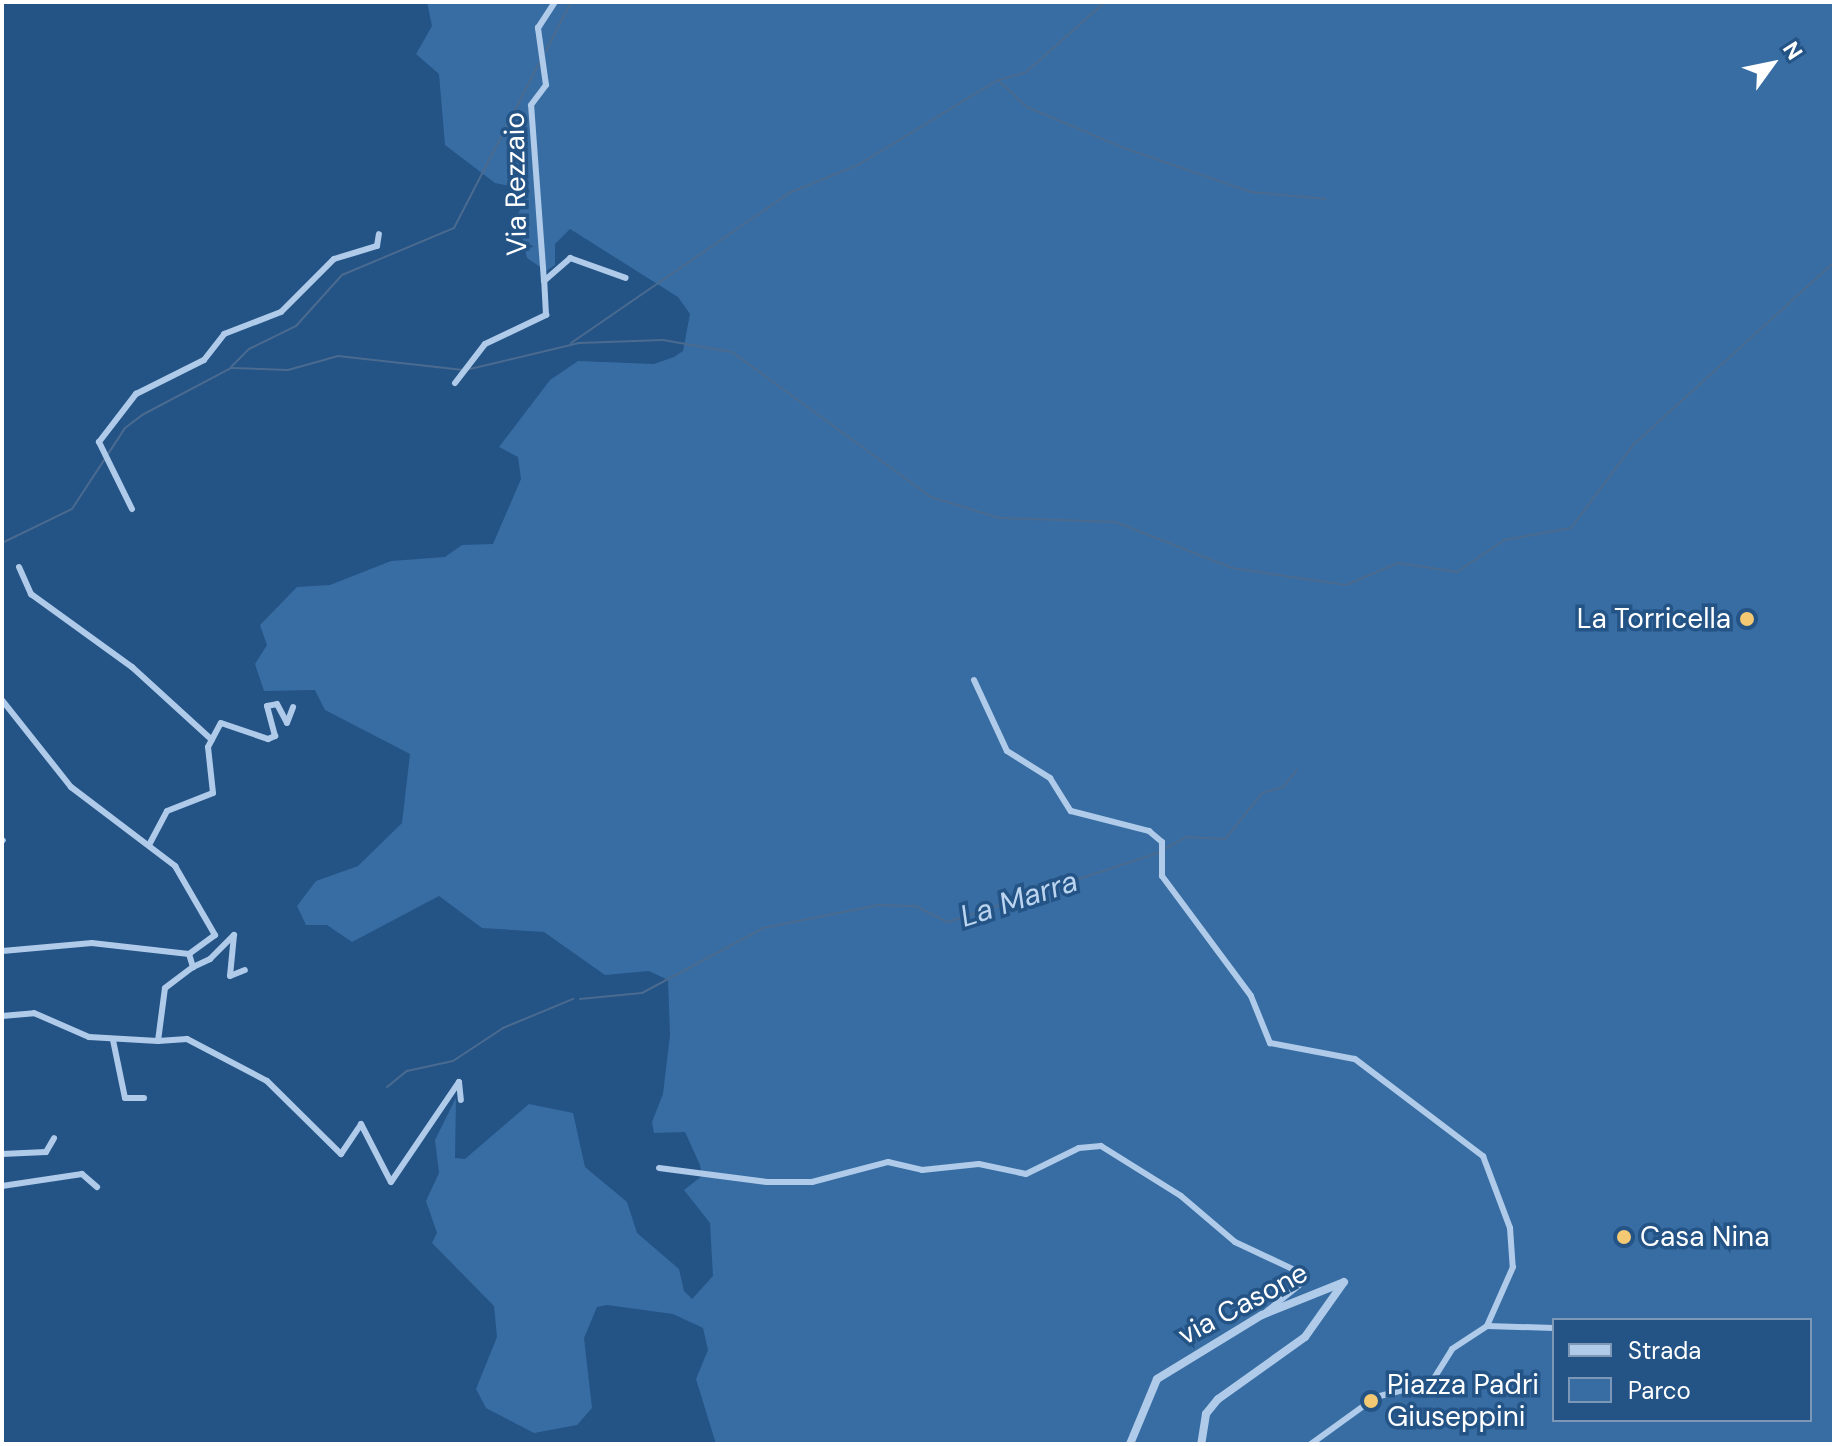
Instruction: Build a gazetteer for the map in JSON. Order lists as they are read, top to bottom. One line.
{"streets":{"street":["Via Rezzaio","via Casone"]},"water":["La Marra"],"places":["La Torricella","Casa Nina","Piazza Padri Giuseppini"],"legend":["Strada","Parco"],"north":"top right"}
